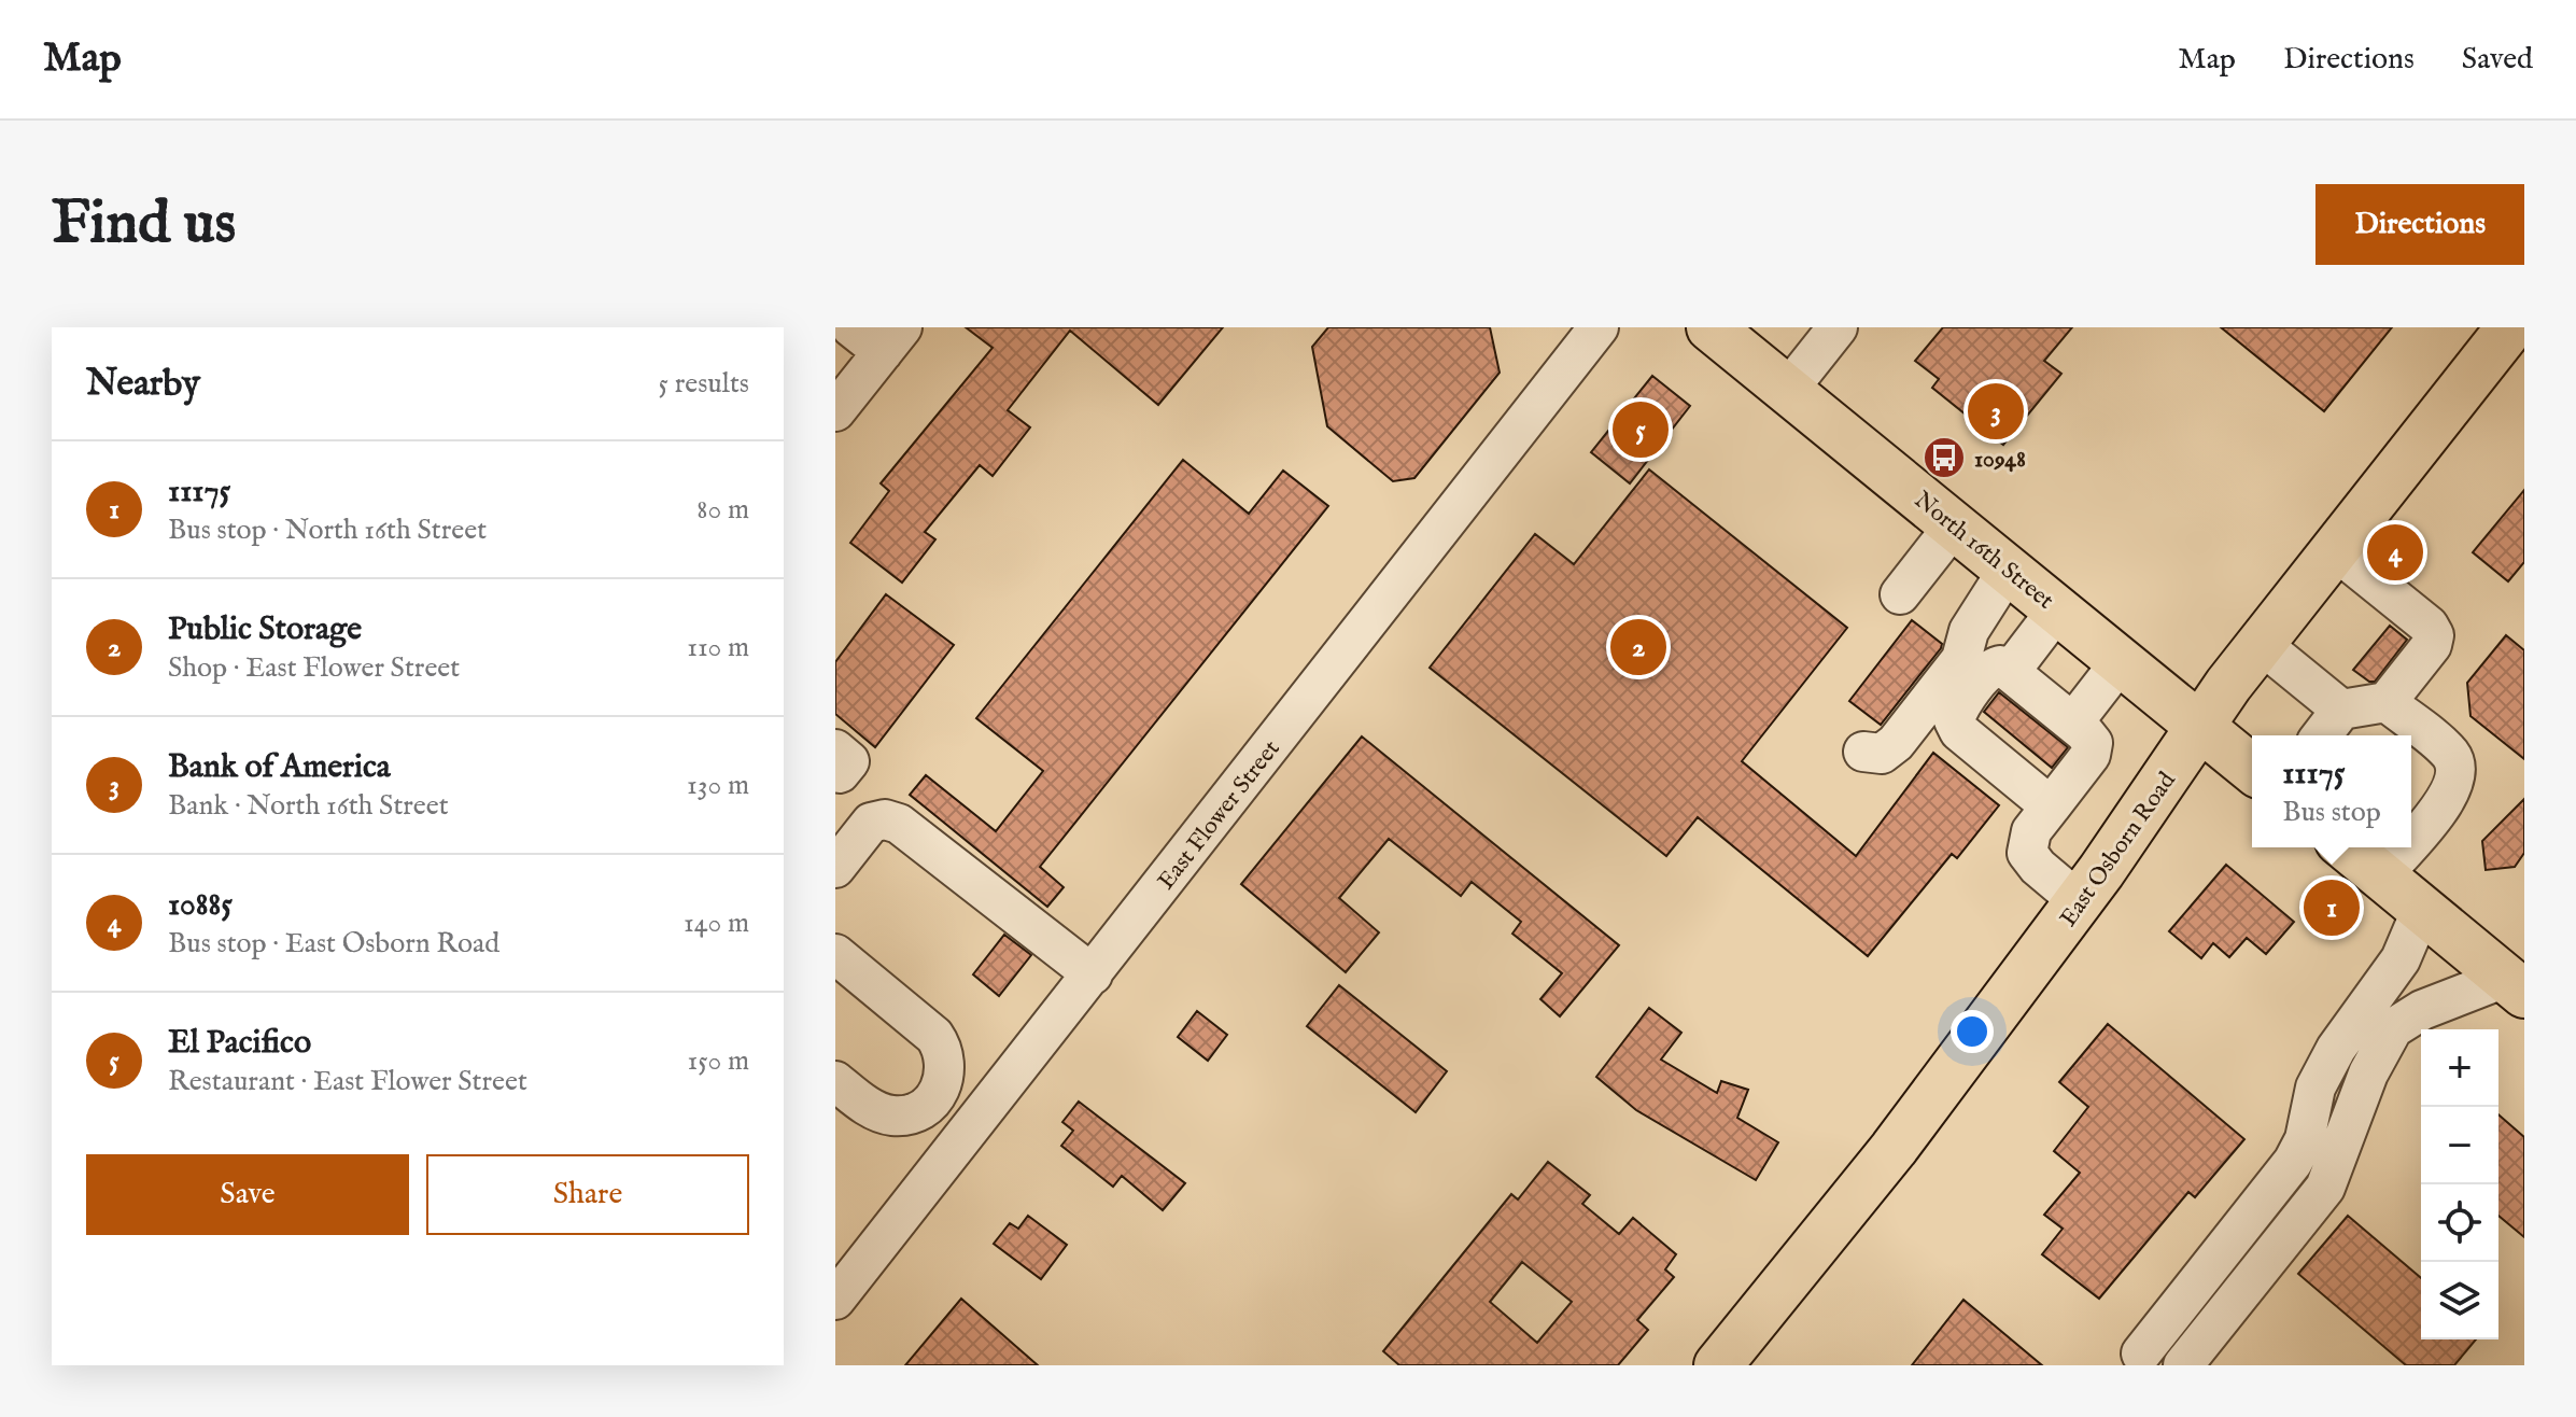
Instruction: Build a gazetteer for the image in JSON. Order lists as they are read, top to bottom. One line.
{"streets":{"main road":["North 16th Street","East Osborn Road"],"street":["East Flower Street"]},"crossings":[["North 16th Street","East Osborn Road"]],"places":{"bus stop":["10948"]},"page":{"header":"Map","nav":["Map","Directions","Saved"],"buttons":["Directions",["Save","Share"]],"title":"Find us","heading":["Nearby","5 results"],"pins":["3","5","4","2","1"],"list":[{"mark":"1","name":"11175","note":"Bus stop · North 16th Street","value":"80 m"},{"mark":"2","name":"Public Storage","note":"Shop · East Flower Street","value":"110 m"},{"mark":"3","name":"Bank of America","note":"Bank · North 16th Street","value":"130 m"},{"mark":"4","name":"10885","note":"Bus stop · East Osborn Road","value":"140 m"},{"mark":"5","name":"El Pacifico","note":"Restaurant · East Flower Street","value":"150 m"}],"popup":["11175","Bus stop"],"map_buttons":["+","−"]}}
